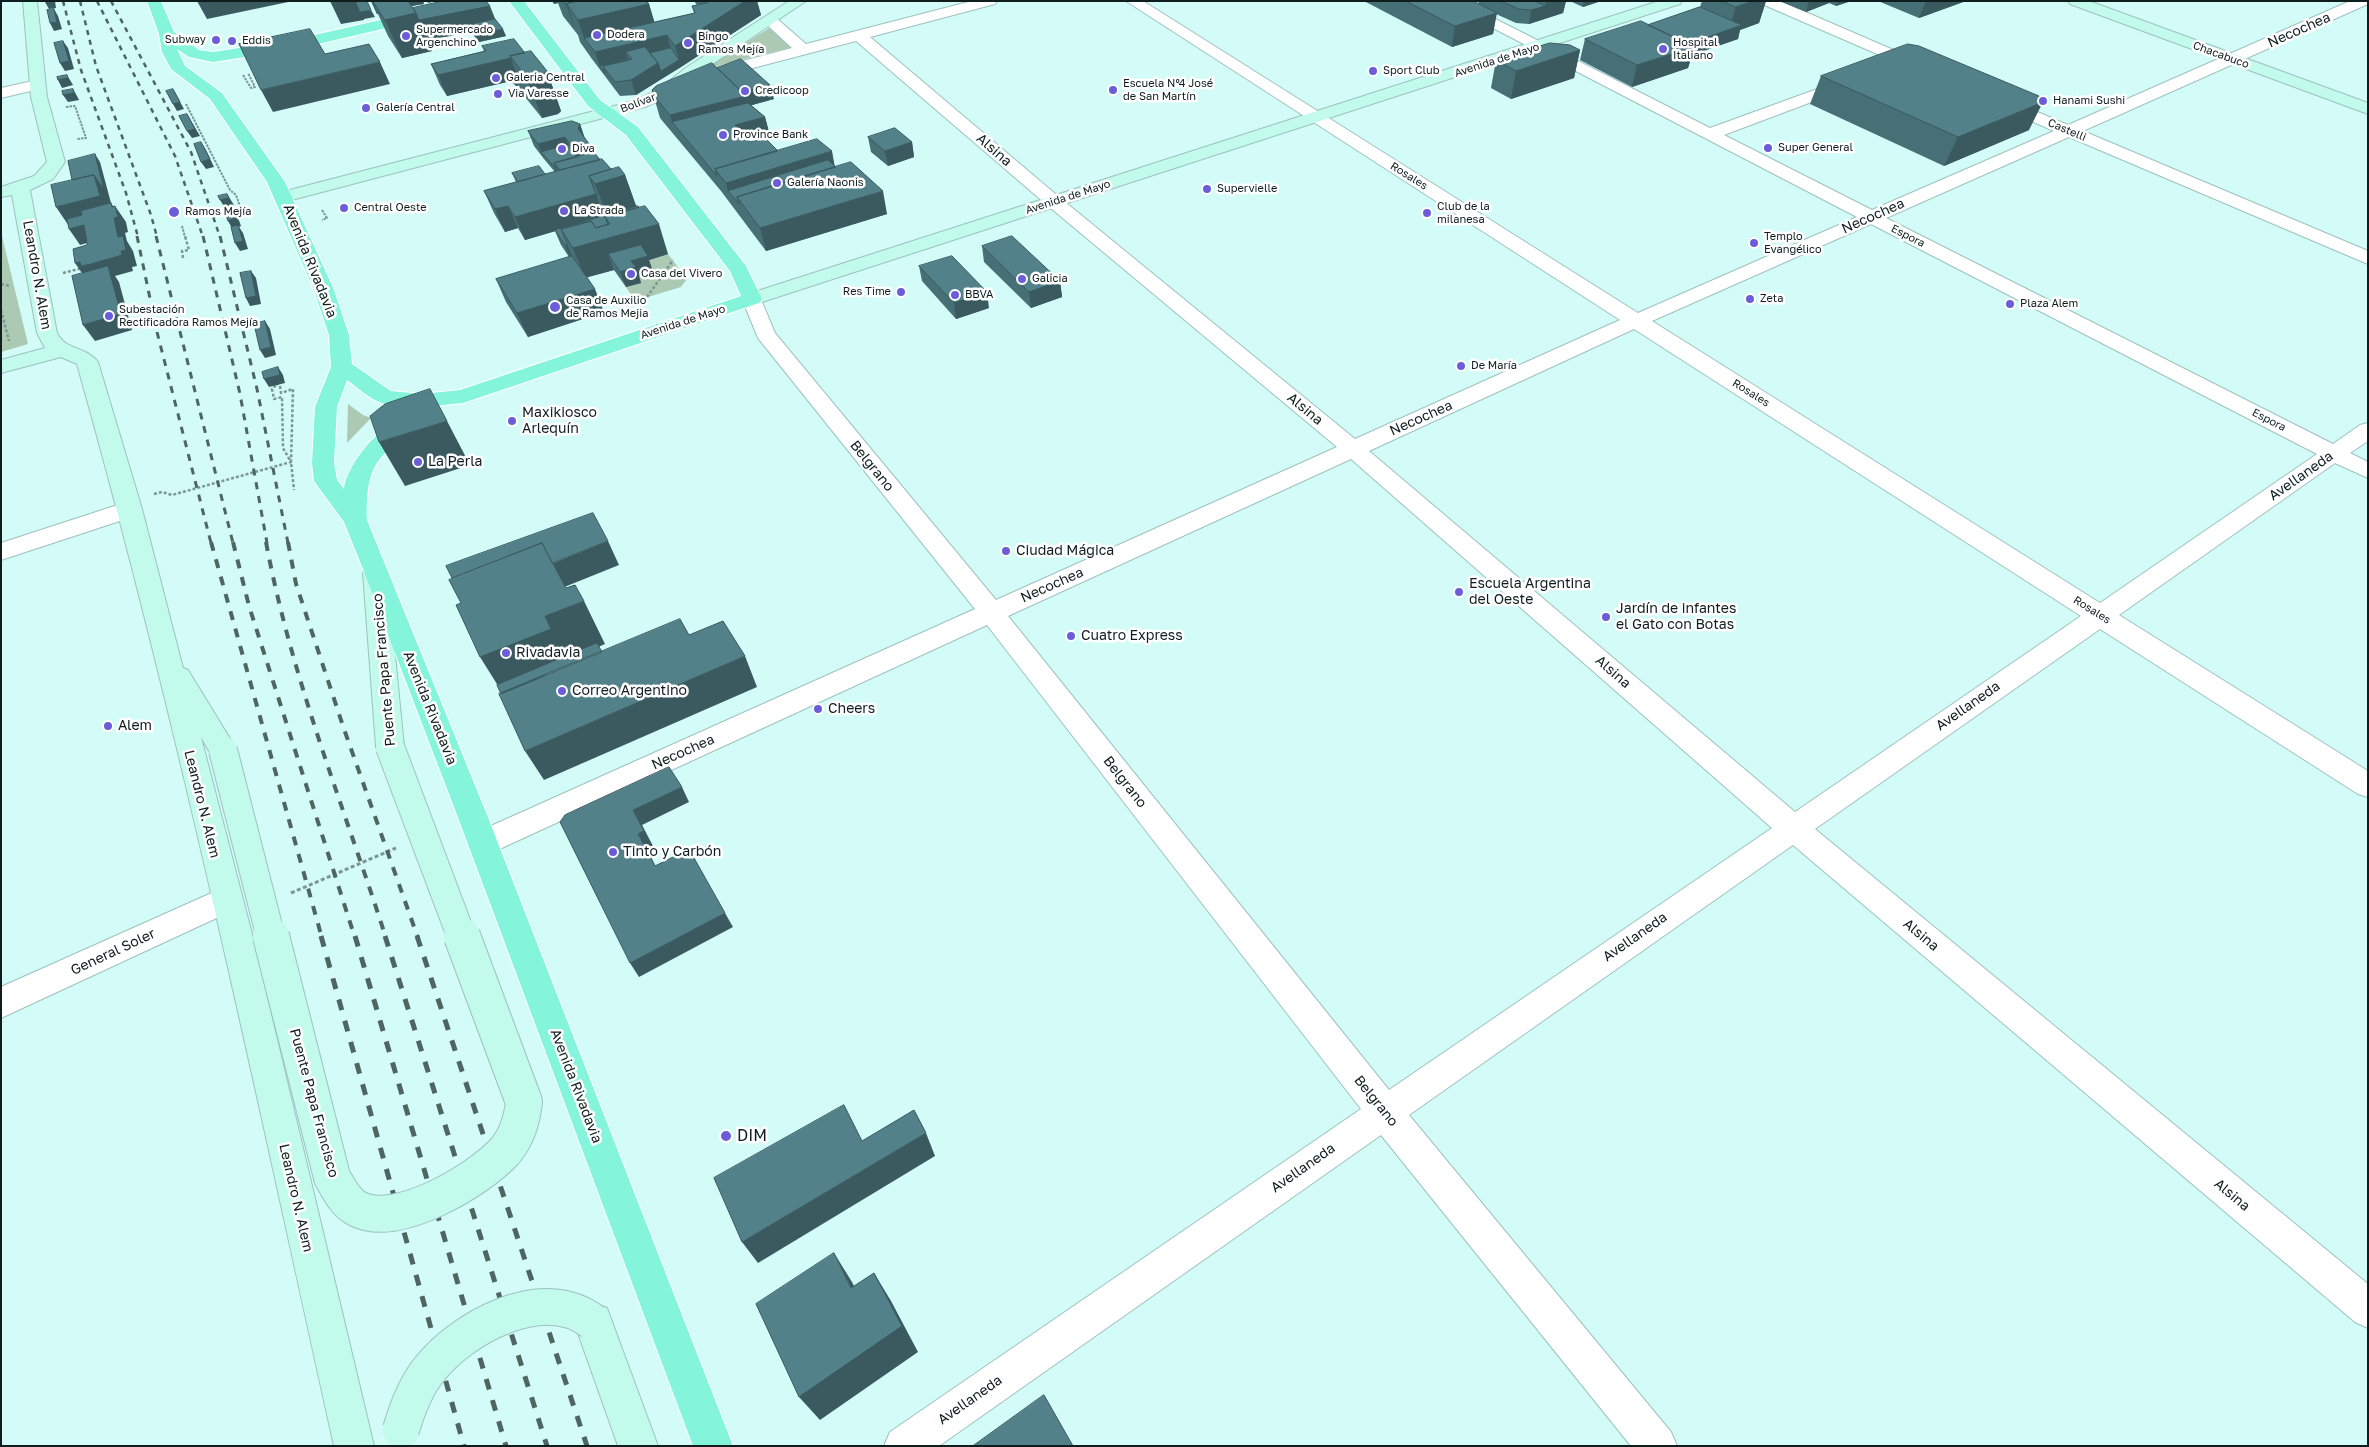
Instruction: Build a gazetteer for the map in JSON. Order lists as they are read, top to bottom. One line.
{"streets":{"main road":["Chacabuco","Avenida de Mayo","Bolívar","Avenida Rivadavia","Leandro N. Alem","Belgrano","Puente Papa Francisco"],"street":["Necochea","Castelli","Alsina","Rosales","Espora","Avellaneda","General Soler"]},"crossings":[["Necochea","Chacabuco"],["Necochea","Castelli"],["Necochea","Alsina"],["Necochea","Rosales"],["Necochea","Espora"],["Necochea","Avenida Rivadavia"],["Necochea","Belgrano"],["Avenida de Mayo","Alsina"],["Avenida de Mayo","Rosales"],["Avenida de Mayo","Espora"],["Avenida de Mayo","Avenida Rivadavia"],["Avenida de Mayo","Belgrano"],["Bolívar","Alsina"],["Bolívar","Avenida Rivadavia"],["Bolívar","Belgrano"],["Alsina","Avellaneda"],["Rosales","Avellaneda"],["Espora","Avellaneda"],["Avenida Rivadavia","Puente Papa Francisco"],["Leandro N. Alem","Puente Papa Francisco"],["Leandro N. Alem","General Soler"],["Belgrano","Avellaneda"]],"places":["Dodera","Supermercado Argenchino","Subway","Eddis","Bingo Ramos Mejía","Hospital Italiano","Sport Club","Galeria Central","Escuela N°4 José de San Martín","Credicoop","Via Varesse","Hanami Sushi","Galería Central","Province Bank","Super General","Diva","Galería Naonis","Supervielle","Central Oeste","La Strada","Ramos Mejía","Club de la milanesa","Templo Evangélico","Casa del Vivero","Galicia","Res Time","BBVA","Zeta","Plaza Alem","Casa de Auxilio de Ramos Mejia","Subestación Rectificadora Ramos Mejía","De María","Maxikiosco Arlequín","La Perla","Ciudad Mágica","Escuela Argentina del Oeste","Jardín de infantes el Gato con Botas","Cuatro Express","Rivadavia","Correo Argentino","Cheers","Alem","Tinto y Carbón","DIM"]}
